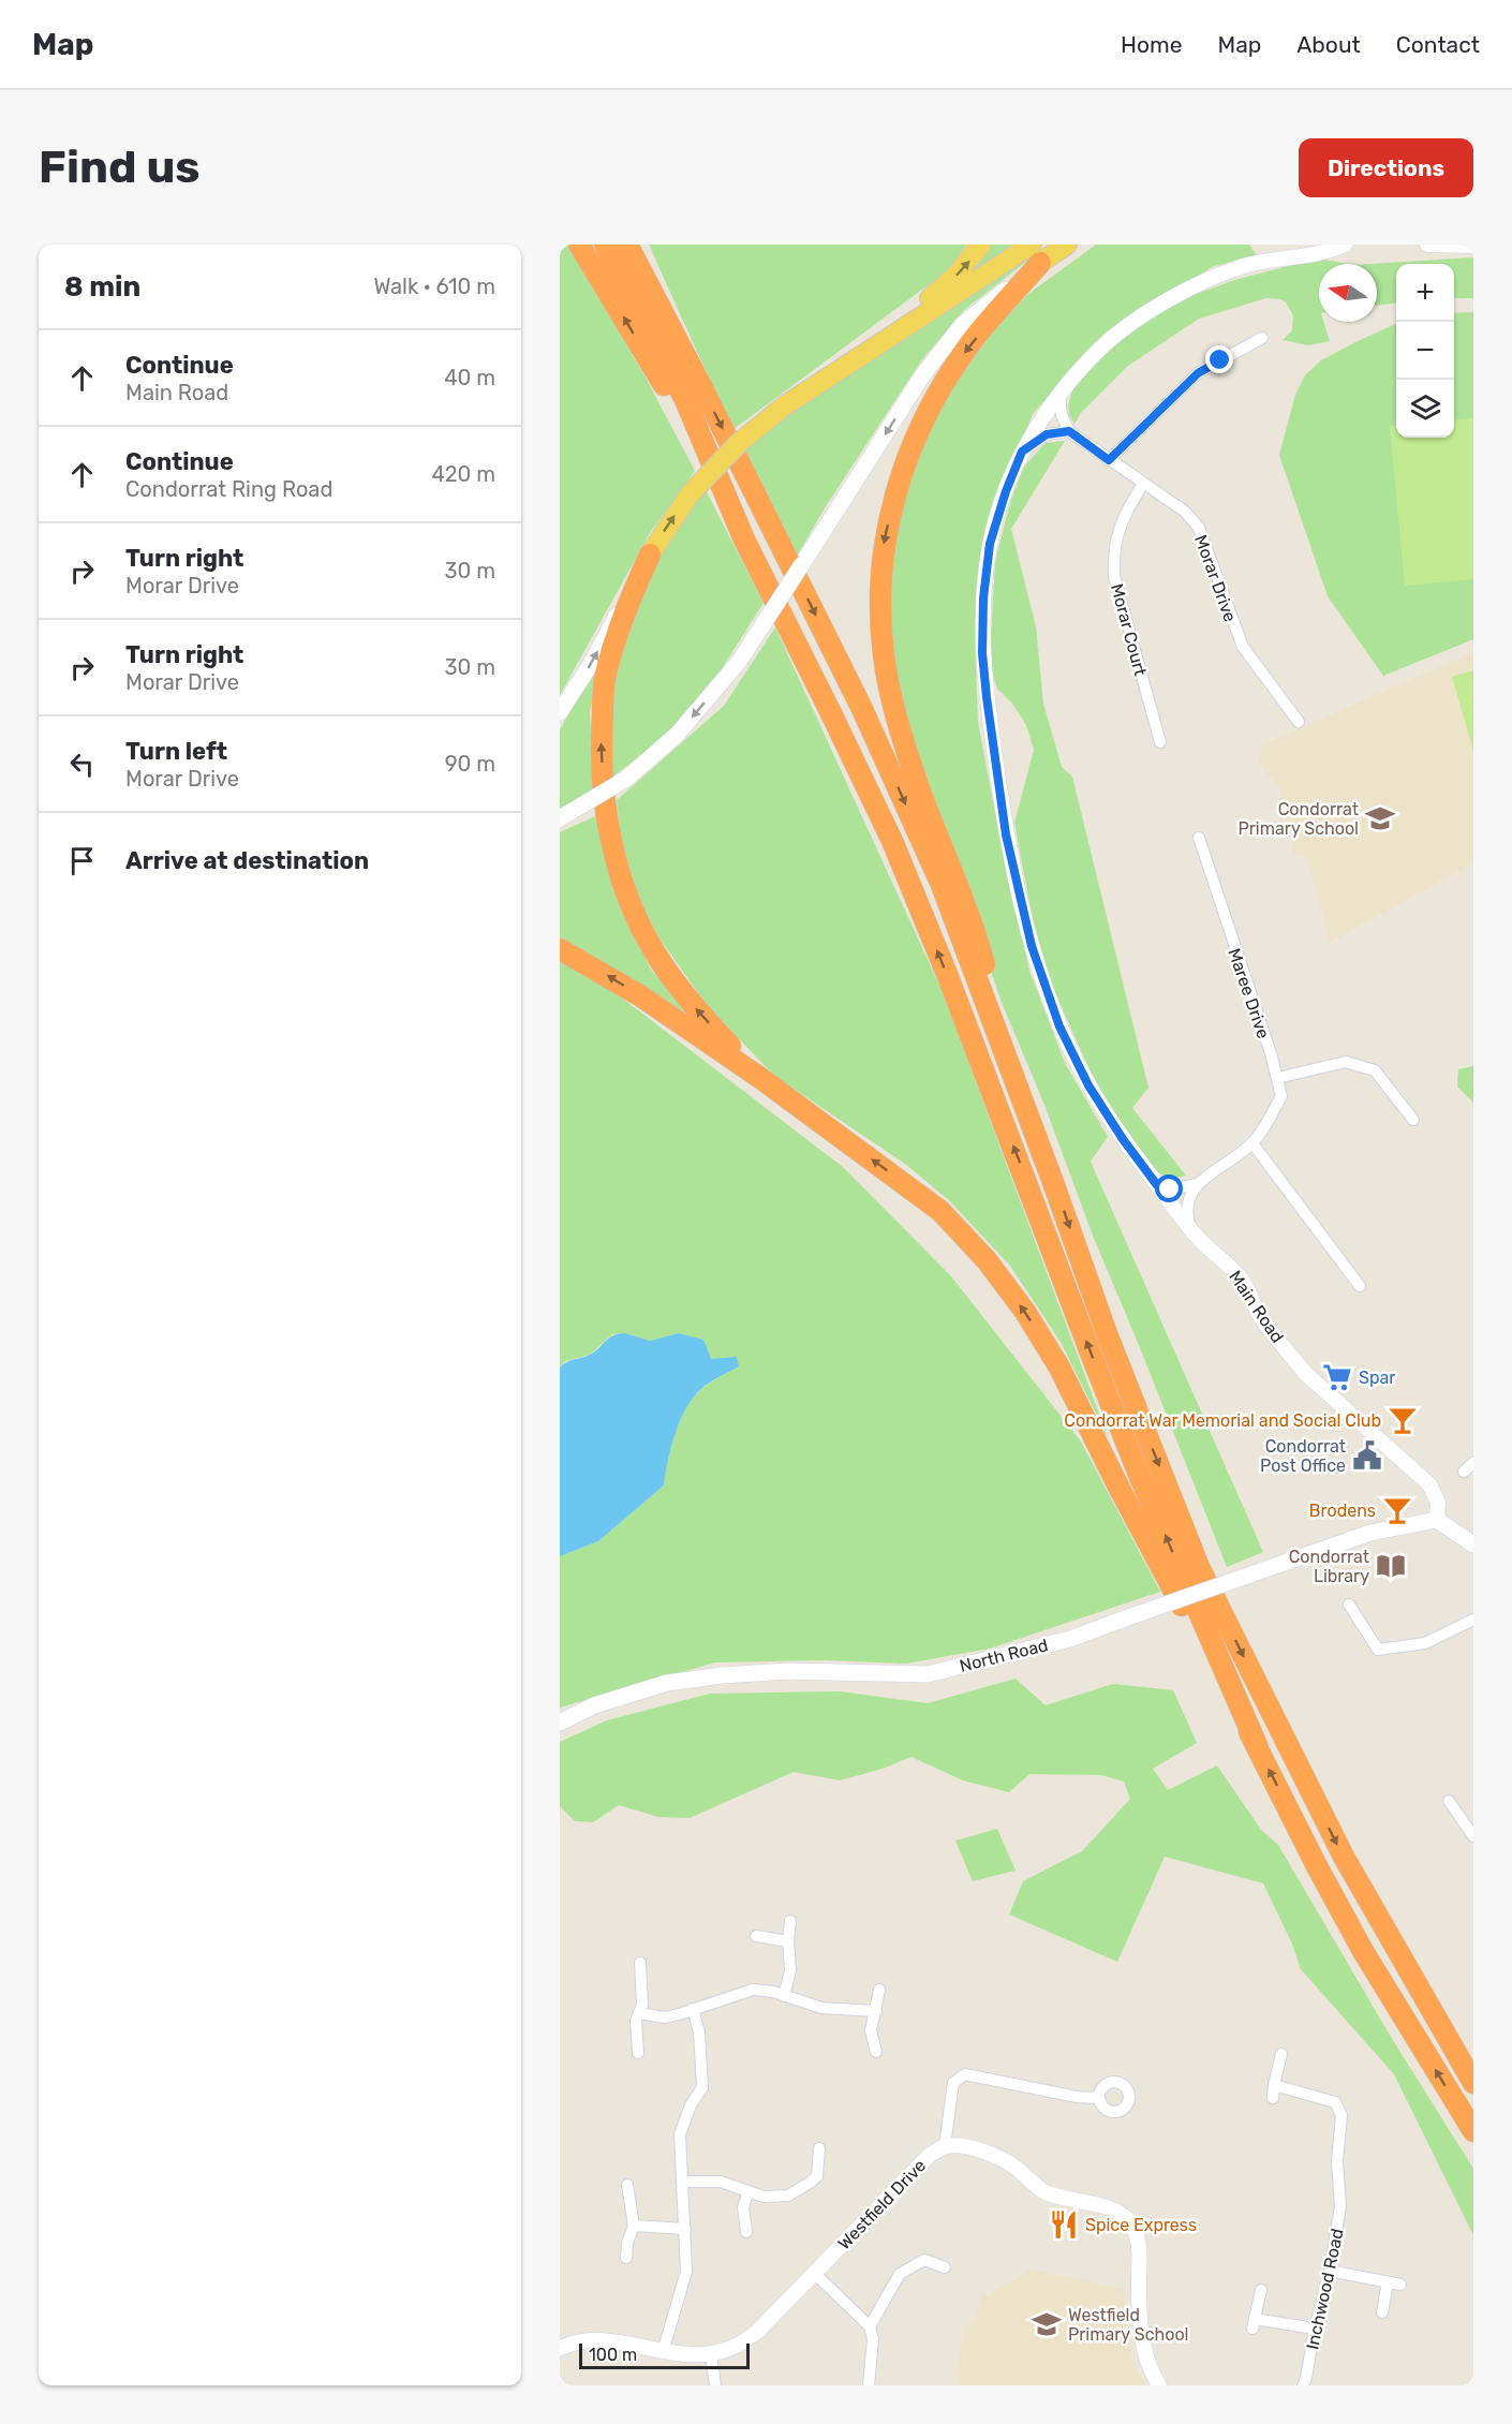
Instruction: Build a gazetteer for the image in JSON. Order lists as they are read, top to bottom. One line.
{"streets":{"main road":["North Road"],"street":["Morar Drive","Morar Court","Maree Drive","Main Road","Westfield Drive","Inchwood Road"]},"crossings":[["Morar Drive","Morar Court"],["Main Road","North Road"]],"places":{"school or university":["Condorrat Primary School","Westfield Primary School"],"supermarket":["Spar"],"bar":["Condorrat War Memorial and Social Club","Brodens"],"public building":["Condorrat Post Office"],"library":["Condorrat Library"],"restaurant":["Spice Express"]},"scale_bar":"100 m","north":"left","page":{"header":"Map","nav":["Home","Map","About","Contact"],"buttons":"Directions","title":"Find us","heading":["8 min","Walk · 610 m"],"map_buttons":["+","−"],"list":[["Continue","Main Road","40 m"],["Continue","Condorrat Ring Road","420 m"],["Turn right","Morar Drive","30 m"],["Turn right","Morar Drive","30 m"],["Turn left","Morar Drive","90 m"],"Arrive at destination"],"scale":"100 m"}}
